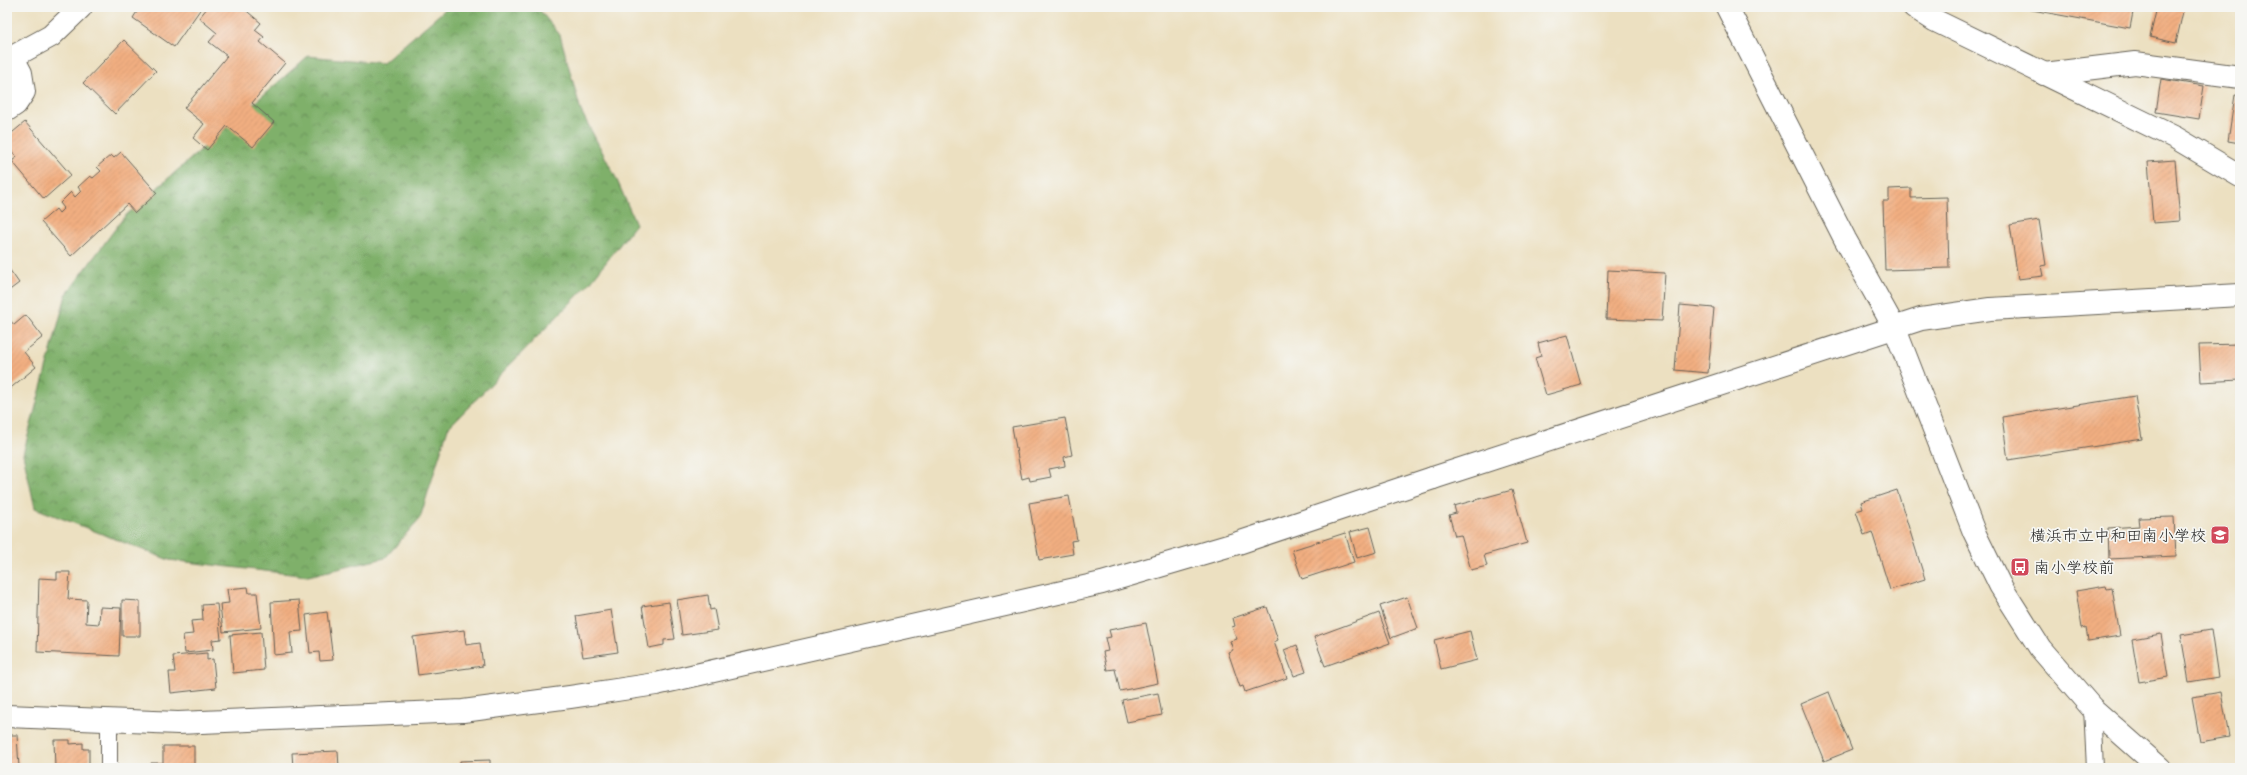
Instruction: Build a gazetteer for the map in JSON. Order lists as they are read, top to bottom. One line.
{"places":{"school or university":["横浜市立中和田南小学校"],"bus stop":["南小学校前"]}}
